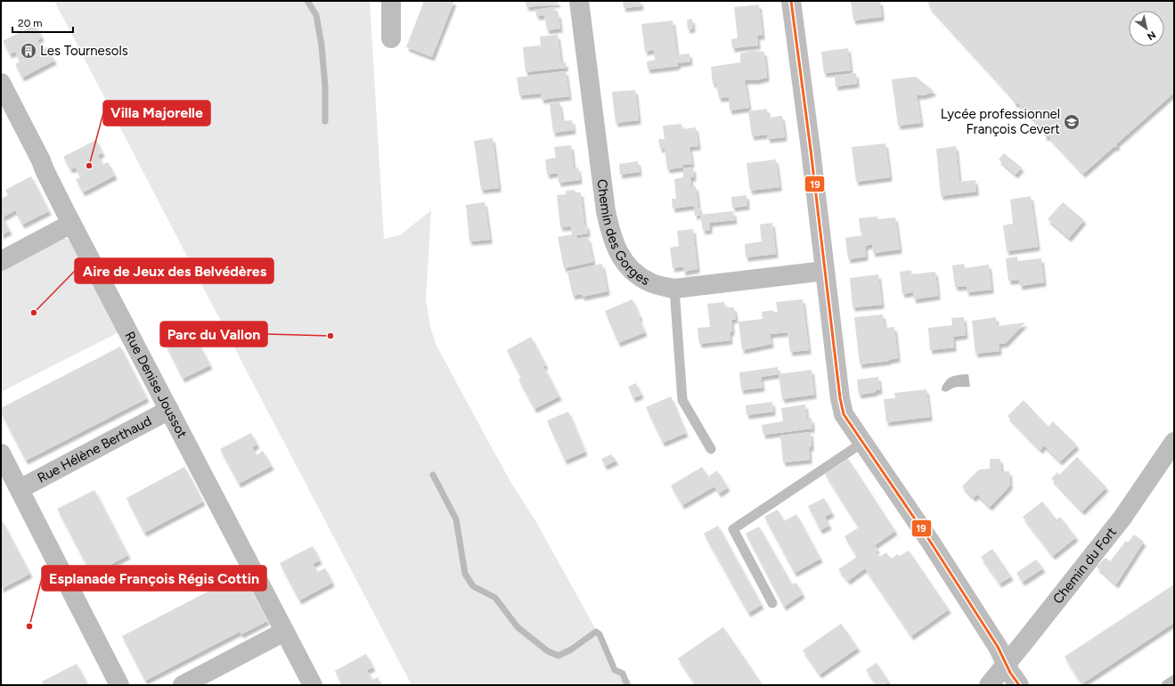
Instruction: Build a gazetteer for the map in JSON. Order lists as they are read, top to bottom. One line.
{"streets":{"street":["Chemin des Gorges","Rue Denise Joussot","Rue Hélène Berthaud","Chemin du Fort"]},"crossings":[["Rue Denise Joussot","Rue Hélène Berthaud"]],"places":{"building":["Les Tournesols"],"school or university":["Lycée professionnel François Cevert"],"other":["Villa Majorelle","Aire de Jeux des Belvédères","Parc du Vallon","Esplanade François Régis Cottin"]},"lines":["transit line 19"],"scale_bar":"20 m","north":"bottom right"}
